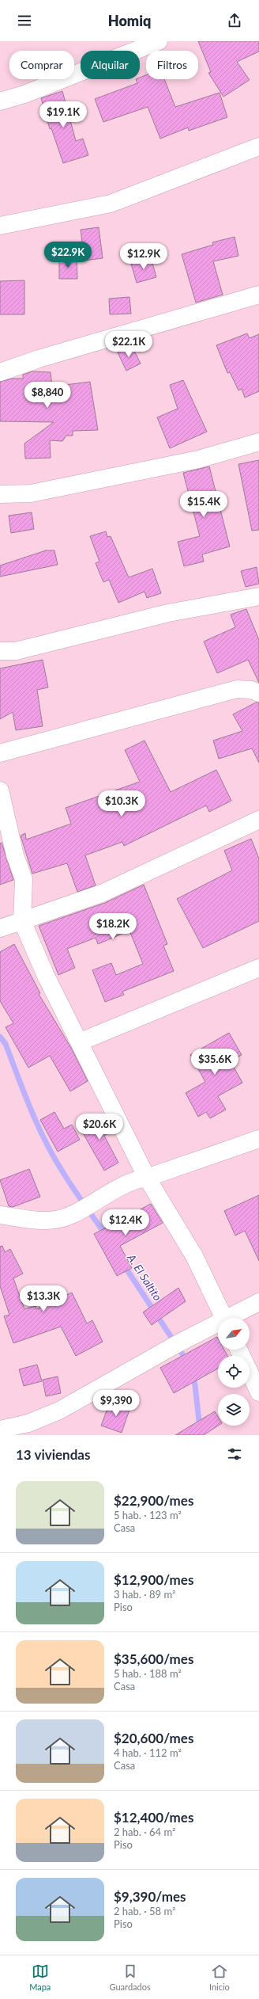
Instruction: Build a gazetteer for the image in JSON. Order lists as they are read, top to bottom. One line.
{"water":["A. El Saltito"],"north":"top right","page":{"header":"Homiq","chip":["Comprar","Alquilar","Filtros"],"price":["$19.1K","$22.9K","$12.9K","$22.1K","$8,840","$15.4K","$10.3K","$18.2K","$35.6K","$20.6K","$12.4K","$13.3K","$9,390"],"heading":"13 viviendas","list":[{"name":"$22,900/mes","note":"5 hab. · 123 m² · Casa"},{"name":"$12,900/mes","note":"3 hab. · 89 m² · Piso"},{"name":"$35,600/mes","note":"5 hab. · 188 m² · Casa"},{"name":"$20,600/mes","note":"4 hab. · 112 m² · Casa"},{"name":"$12,400/mes","note":"2 hab. · 64 m² · Piso"},{"name":"$9,390/mes","note":"2 hab. · 58 m² · Piso"}],"tabs":["Mapa","Guardados","Inicio"]}}
